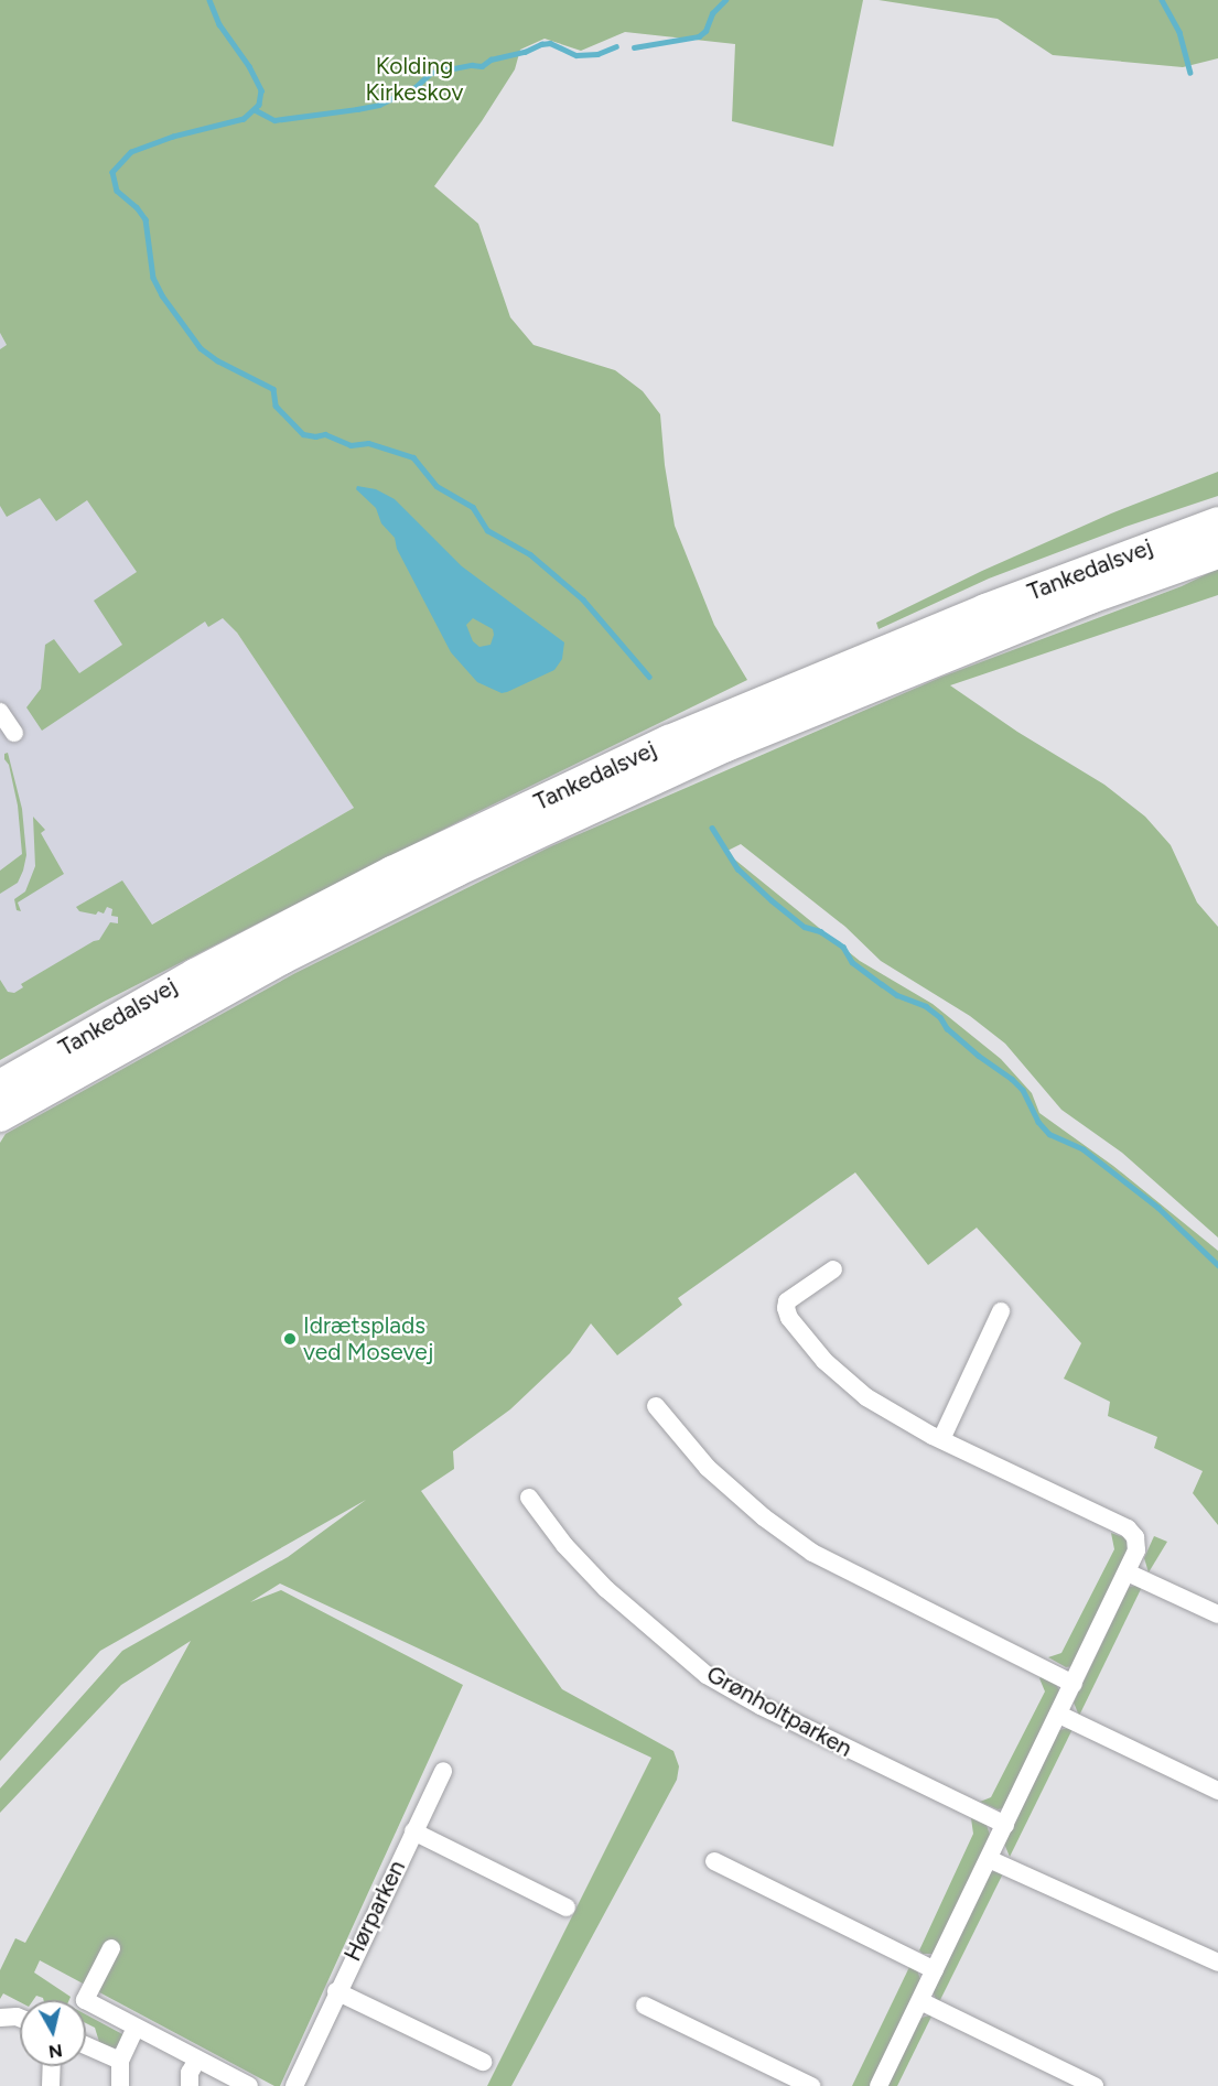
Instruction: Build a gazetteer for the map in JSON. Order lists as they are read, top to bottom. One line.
{"streets":{"highway":["Tankedalsvej"],"street":["Grønholtparken","Hørparken"]},"parks":["Kolding Kirkeskov"],"places":["Idrætsplads ved Mosevej"],"north":"bottom"}
